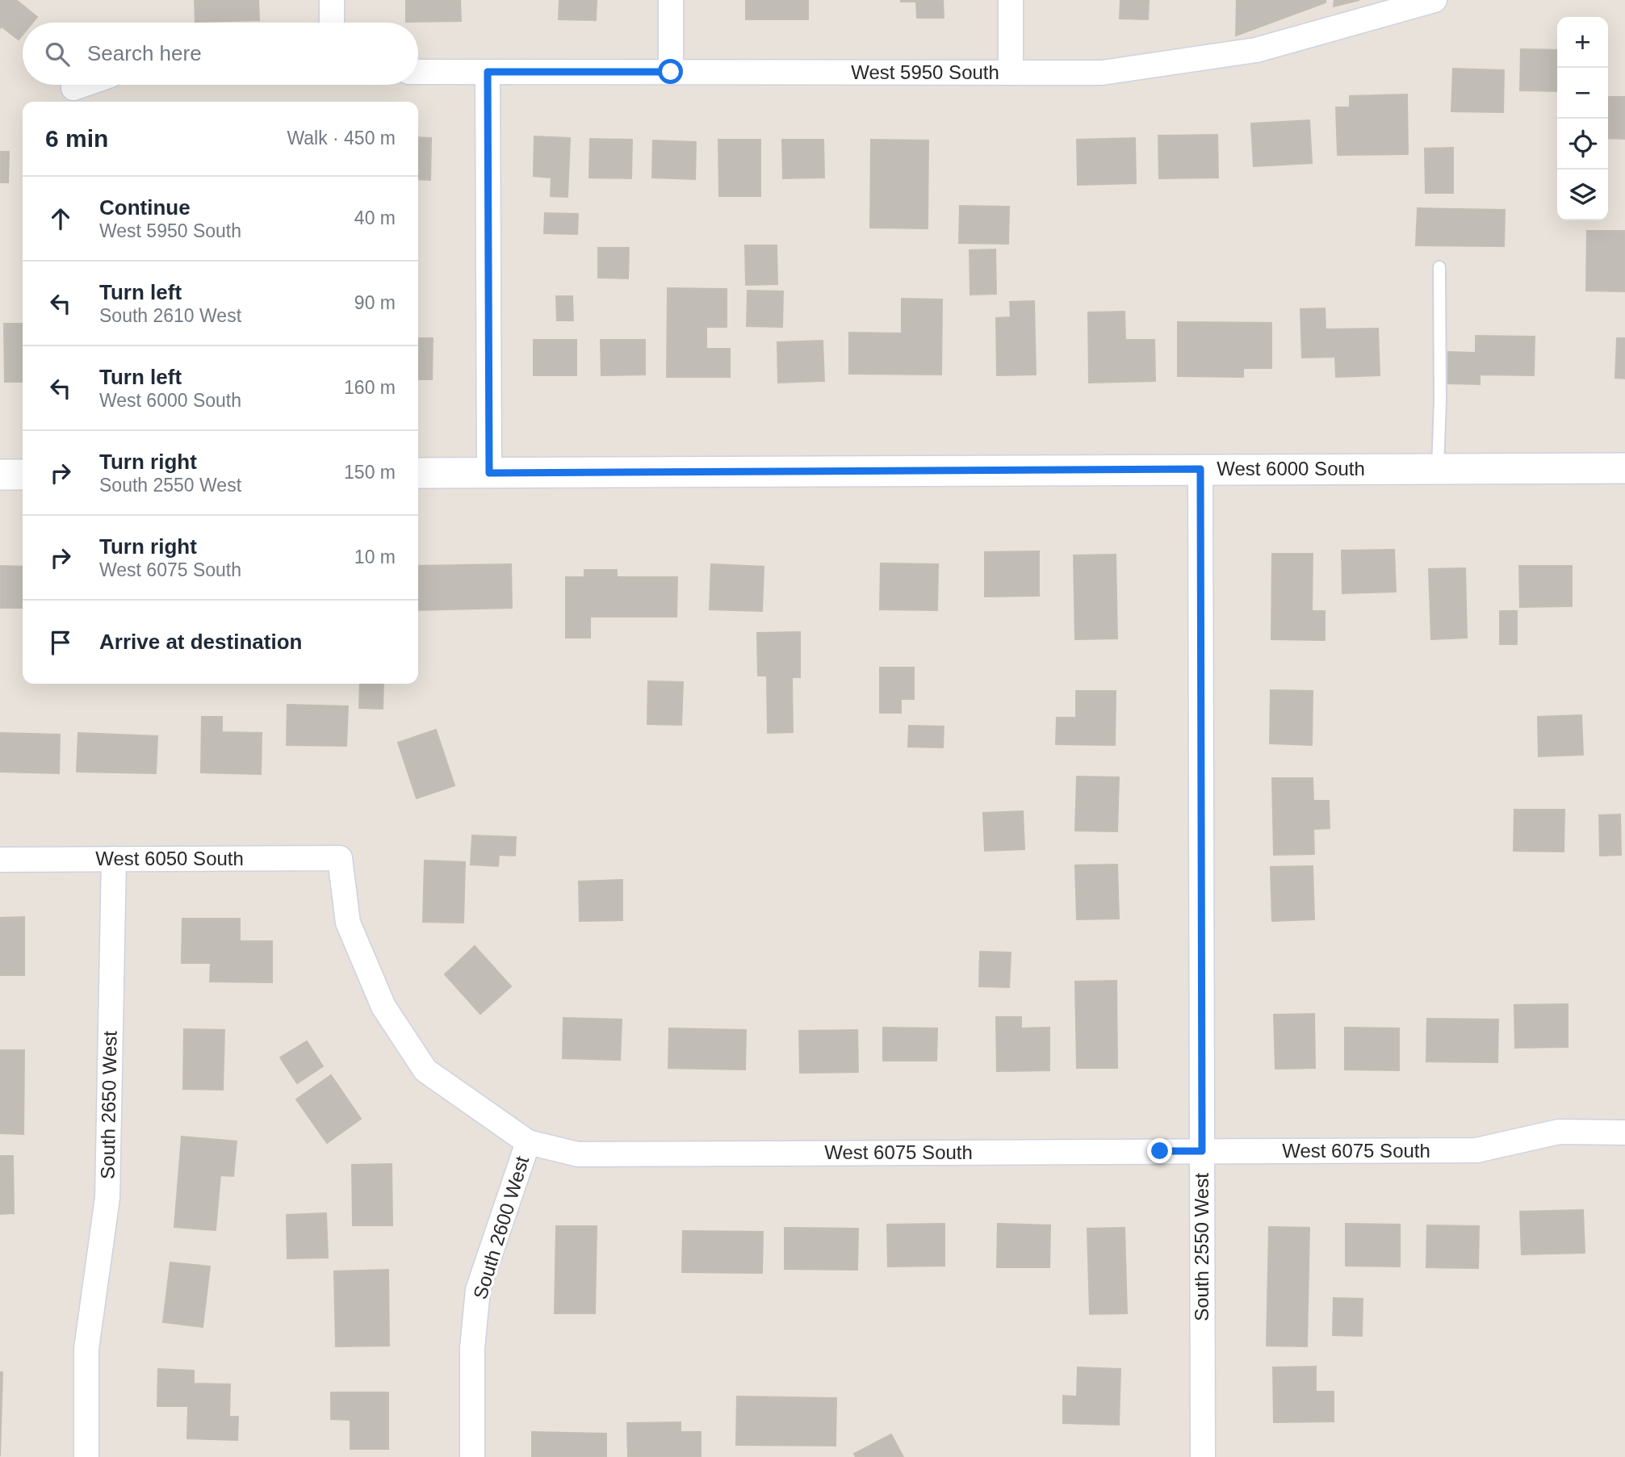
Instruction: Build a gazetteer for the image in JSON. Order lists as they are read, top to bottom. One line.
{"streets":{"street":["West 5950 South","West 6000 South","West 6050 South","South 2650 West","West 6075 South","South 2600 West","South 2550 West"]},"crossings":[["West 6000 South","South 2550 West"],["West 6050 South","South 2650 West"],["West 6050 South","West 6075 South"],["West 6075 South","South 2600 West"],["West 6075 South","South 2550 West"]],"page":{"map_buttons":["+","−"],"search":"Search here","heading":["6 min","Walk · 450 m"],"list":[["Continue","West 5950 South","40 m"],["Turn left","South 2610 West","90 m"],["Turn left","West 6000 South","160 m"],["Turn right","South 2550 West","150 m"],["Turn right","West 6075 South","10 m"],"Arrive at destination"]}}
